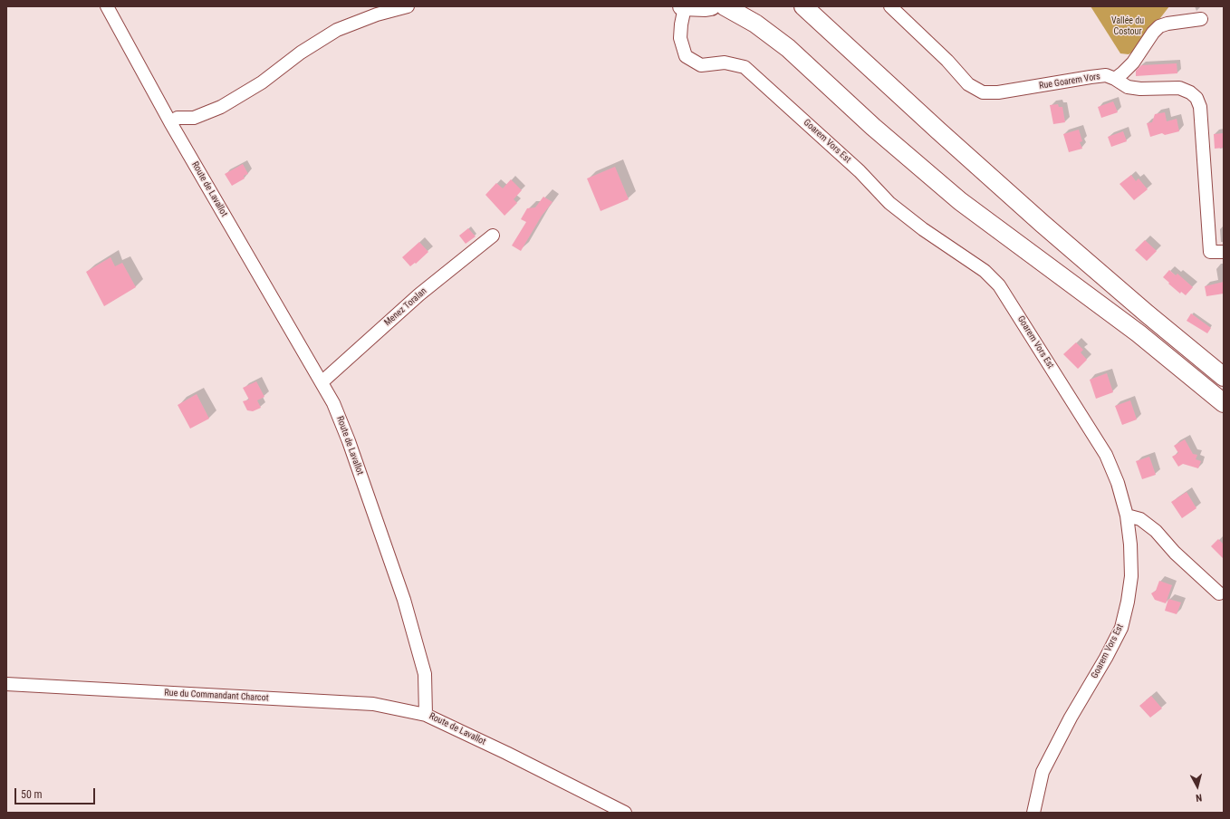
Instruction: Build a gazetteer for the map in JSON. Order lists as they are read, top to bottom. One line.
{"streets":{"street":["Rue Goarem Vors","Goarem Vors Est","Route de Lavallot","Menez Toralan","Rue du Commandant Charcot"]},"crossings":[["Route de Lavallot","Menez Toralan"],["Route de Lavallot","Rue du Commandant Charcot"]],"parks":["Vallée du Costour"],"scale_bar":"50 m","north":"bottom"}
